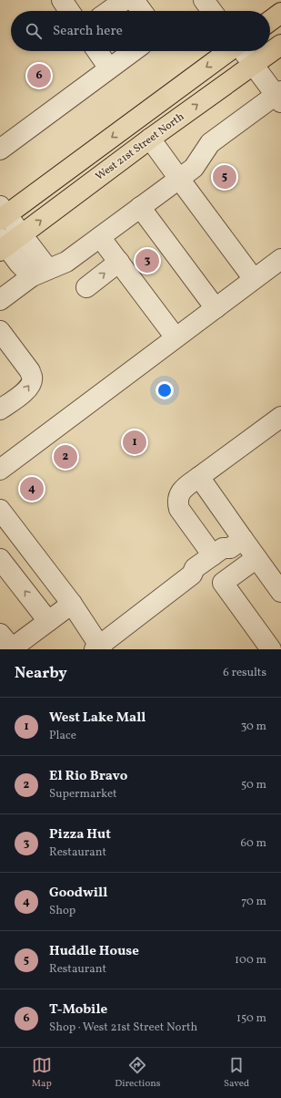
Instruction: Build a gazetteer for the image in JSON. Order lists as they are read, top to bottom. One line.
{"streets":{"main road":["West 21st Street North"]},"page":{"search":"Search here","pins":["6","5","3","1","2","4"],"heading":["Nearby","6 results"],"list":[{"mark":"1","name":"West Lake Mall","note":"Place","value":"30 m"},{"mark":"2","name":"El Rio Bravo","note":"Supermarket","value":"50 m"},{"mark":"3","name":"Pizza Hut","note":"Restaurant","value":"60 m"},{"mark":"4","name":"Goodwill","note":"Shop","value":"70 m"},{"mark":"5","name":"Huddle House","note":"Restaurant","value":"100 m"},{"mark":"6","name":"T-Mobile","note":"Shop · West 21st Street North","value":"150 m"}],"nav":["Map","Directions","Saved"]}}
